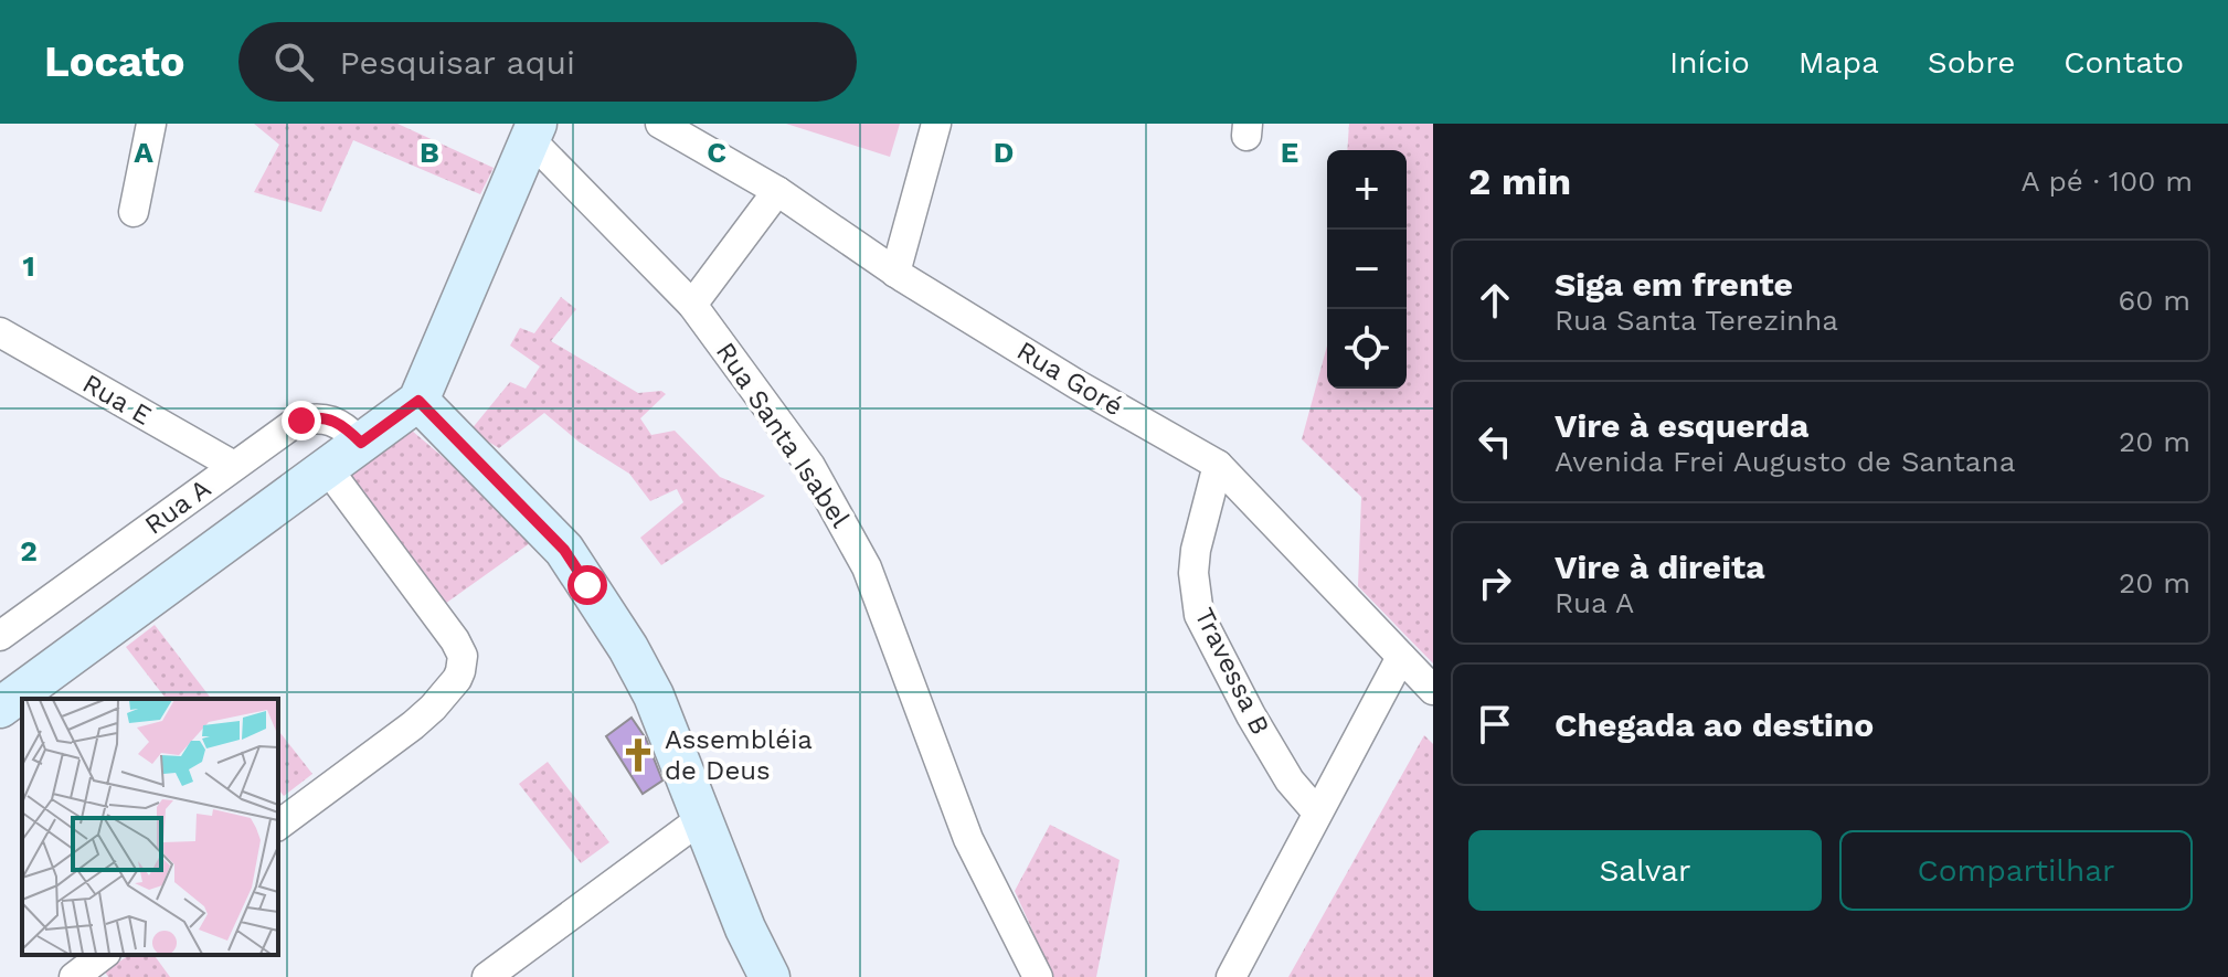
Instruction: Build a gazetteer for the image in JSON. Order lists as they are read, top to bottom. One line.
{"streets":{"street":["Rua Goré","Rua E","Rua Santa Isabel","Rua A","Travessa B"]},"crossings":[["Rua Goré","Travessa B"],["Rua E","Rua A"]],"places":{"church":["Assembléia de Deus"]},"page":{"header":"Locato","search":"Pesquisar aqui","nav":["Início","Mapa","Sobre","Contato"],"heading":["2 min","A pé · 100 m"],"map_buttons":["+","−"],"list":[["Siga em frente","Rua Santa Terezinha","60 m"],["Vire à esquerda","Avenida Frei Augusto de Santana","20 m"],["Vire à direita","Rua A","20 m"],"Chegada ao destino"],"buttons":["Salvar","Compartilhar"]},"grid":{"columns":["A","B","C","D","E"],"rows":["1","2"]}}
